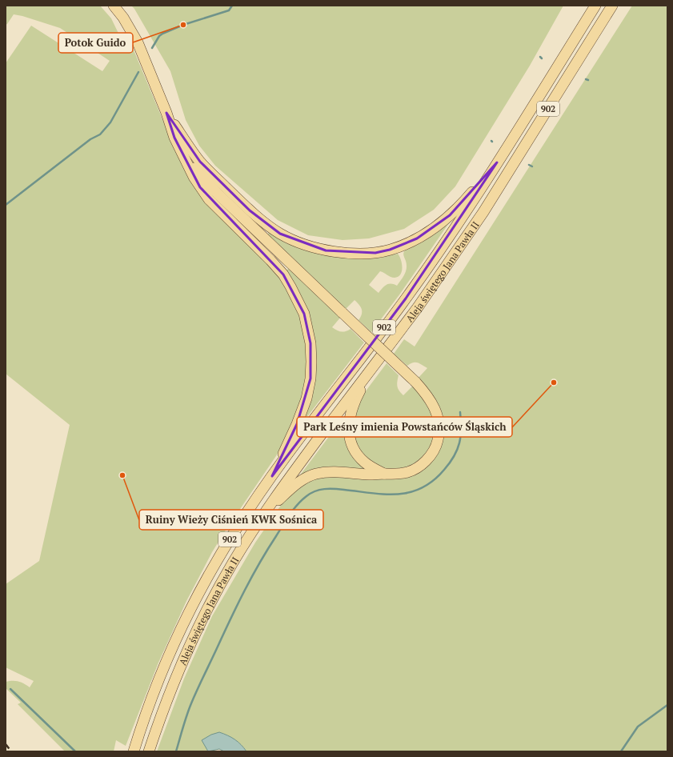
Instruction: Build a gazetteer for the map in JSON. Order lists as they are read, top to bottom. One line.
{"streets":{"main road":["902","Aleja świętego Jana Pawła II"]},"places":["Potok Guido","Park Leśny imienia Powstańców Śląskich","Ruiny Wieży Ciśnień KWK Sośnica"]}
